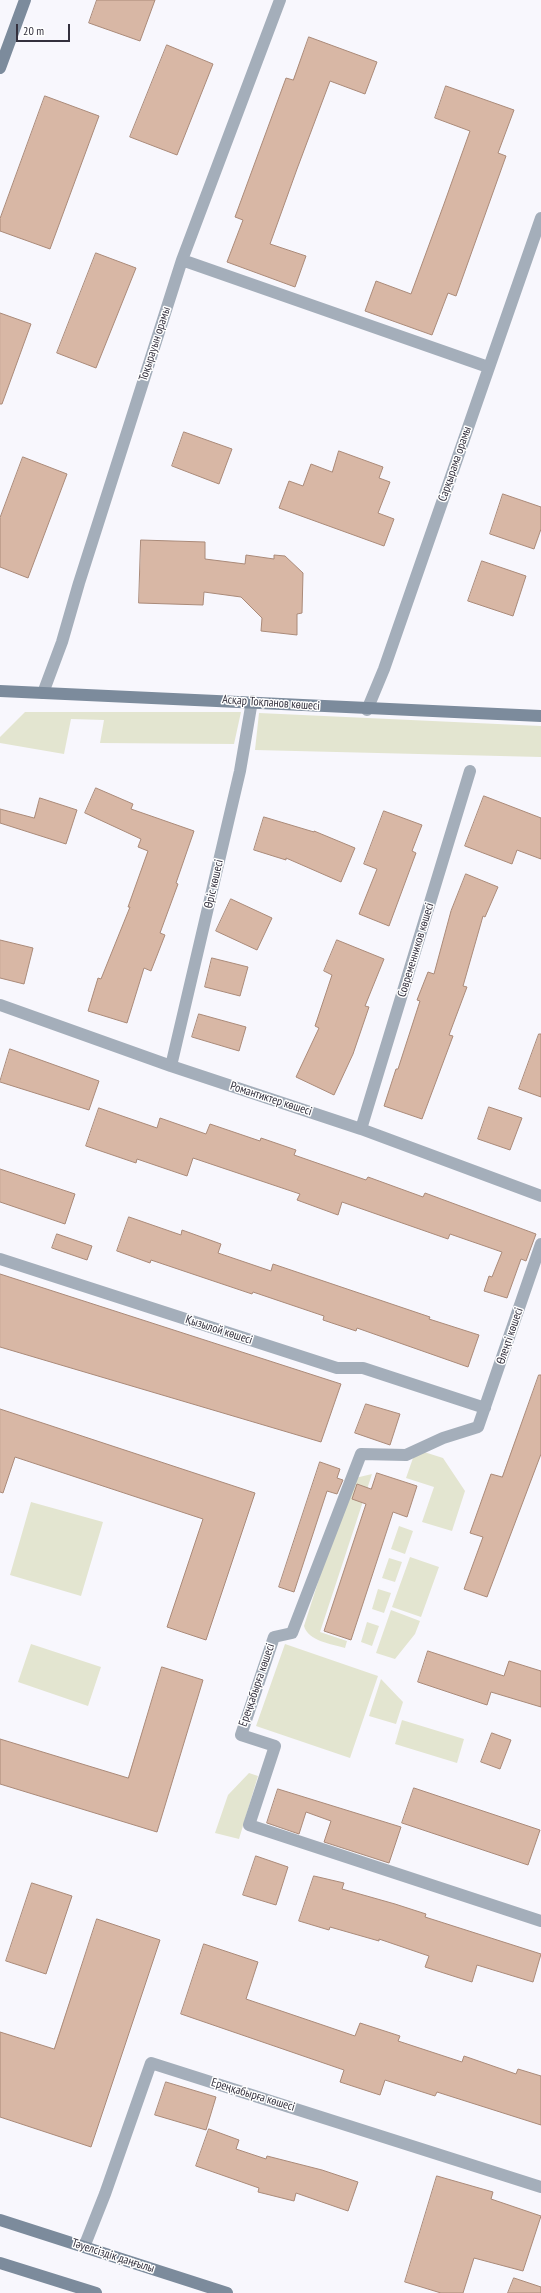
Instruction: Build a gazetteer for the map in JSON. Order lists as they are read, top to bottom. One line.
{"streets":{"street":["Тоқырауын орамы","Сарқырама орамы","Асқар Тоқпанов көшесі","Өріс көшесі","Современников көшесі","Романтиктер көшесі","Қызылой көшесі","Өлеңті көшесі","Ереңқабырға көшесі","Тәуелсіздік даңғылы"]},"crossings":[["Тоқырауын орамы","Асқар Тоқпанов көшесі"],["Сарқырама орамы","Асқар Тоқпанов көшесі"],["Асқар Тоқпанов көшесі","Өріс көшесі"],["Өріс көшесі","Романтиктер көшесі"],["Современников көшесі","Романтиктер көшесі"],["Қызылой көшесі","Өлеңті көшесі"],["Өлеңті көшесі","Ереңқабырға көшесі"],["Ереңқабырға көшесі","Тәуелсіздік даңғылы"]],"scale_bar":"20 m"}
